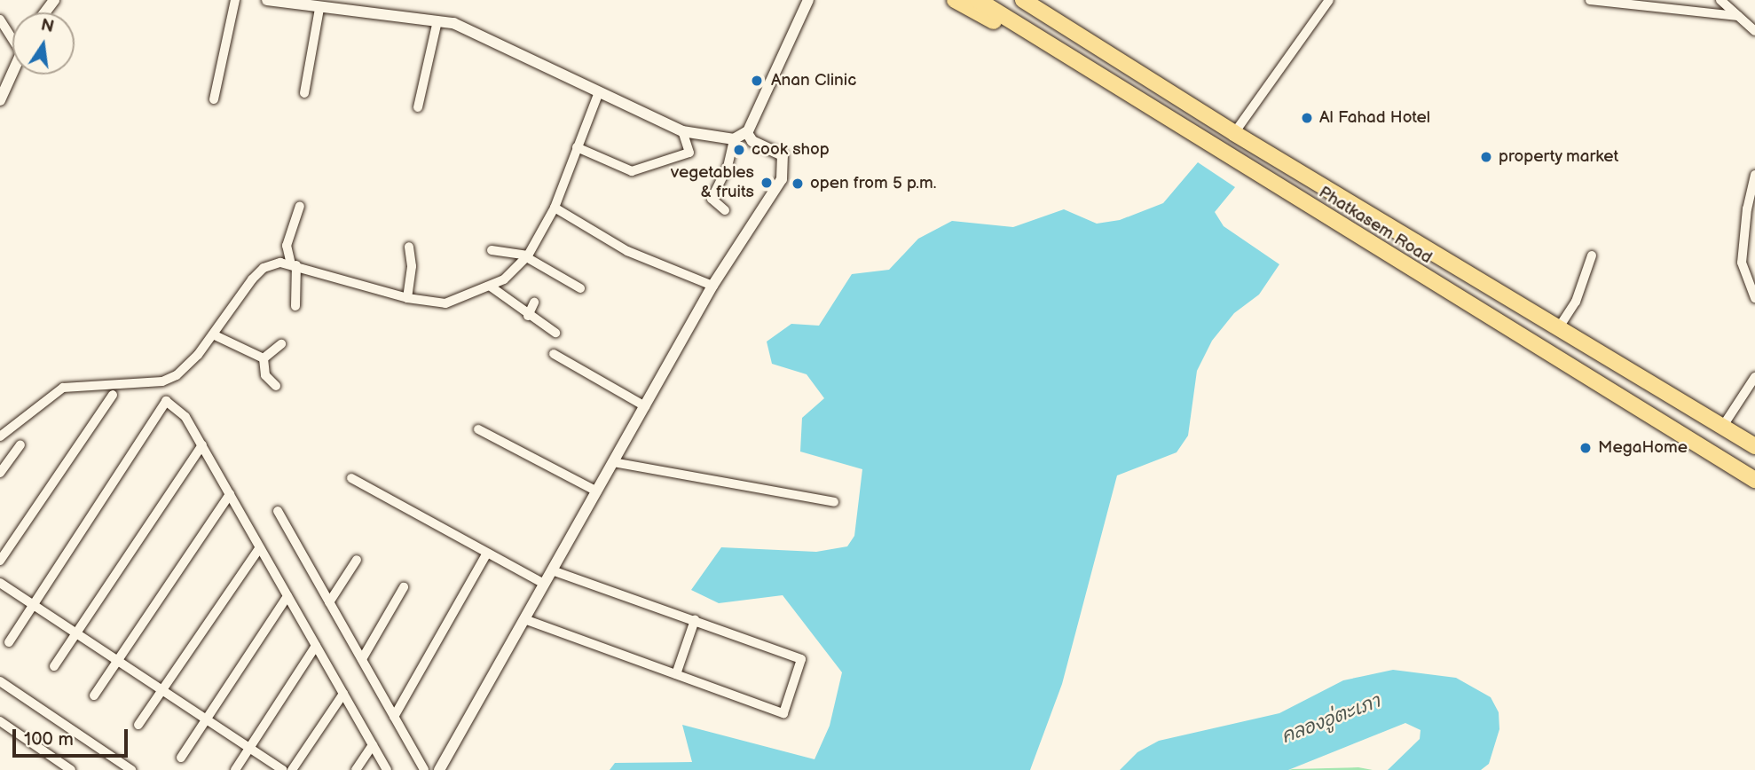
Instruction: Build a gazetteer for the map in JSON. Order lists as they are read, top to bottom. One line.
{"streets":{"highway":["Phatkasem Road"]},"water":["คลองอู่ตะเภา"],"places":["Anan Clinic","Al Fahad Hotel","cook shop","property market","vegetables & fruits","open from 5 p.m.","MegaHome"],"scale_bar":"100 m","north":"top"}
